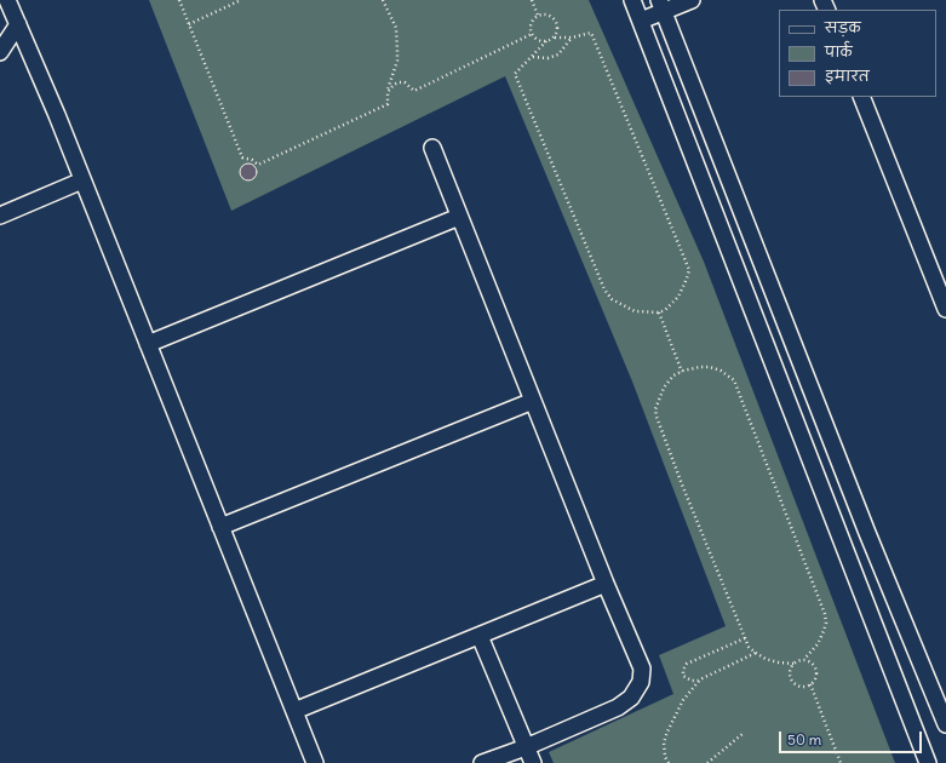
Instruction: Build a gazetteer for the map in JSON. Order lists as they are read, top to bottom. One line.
{"legend":["सड़क","पार्क","इमारत"],"scale_bar":"50 m"}
